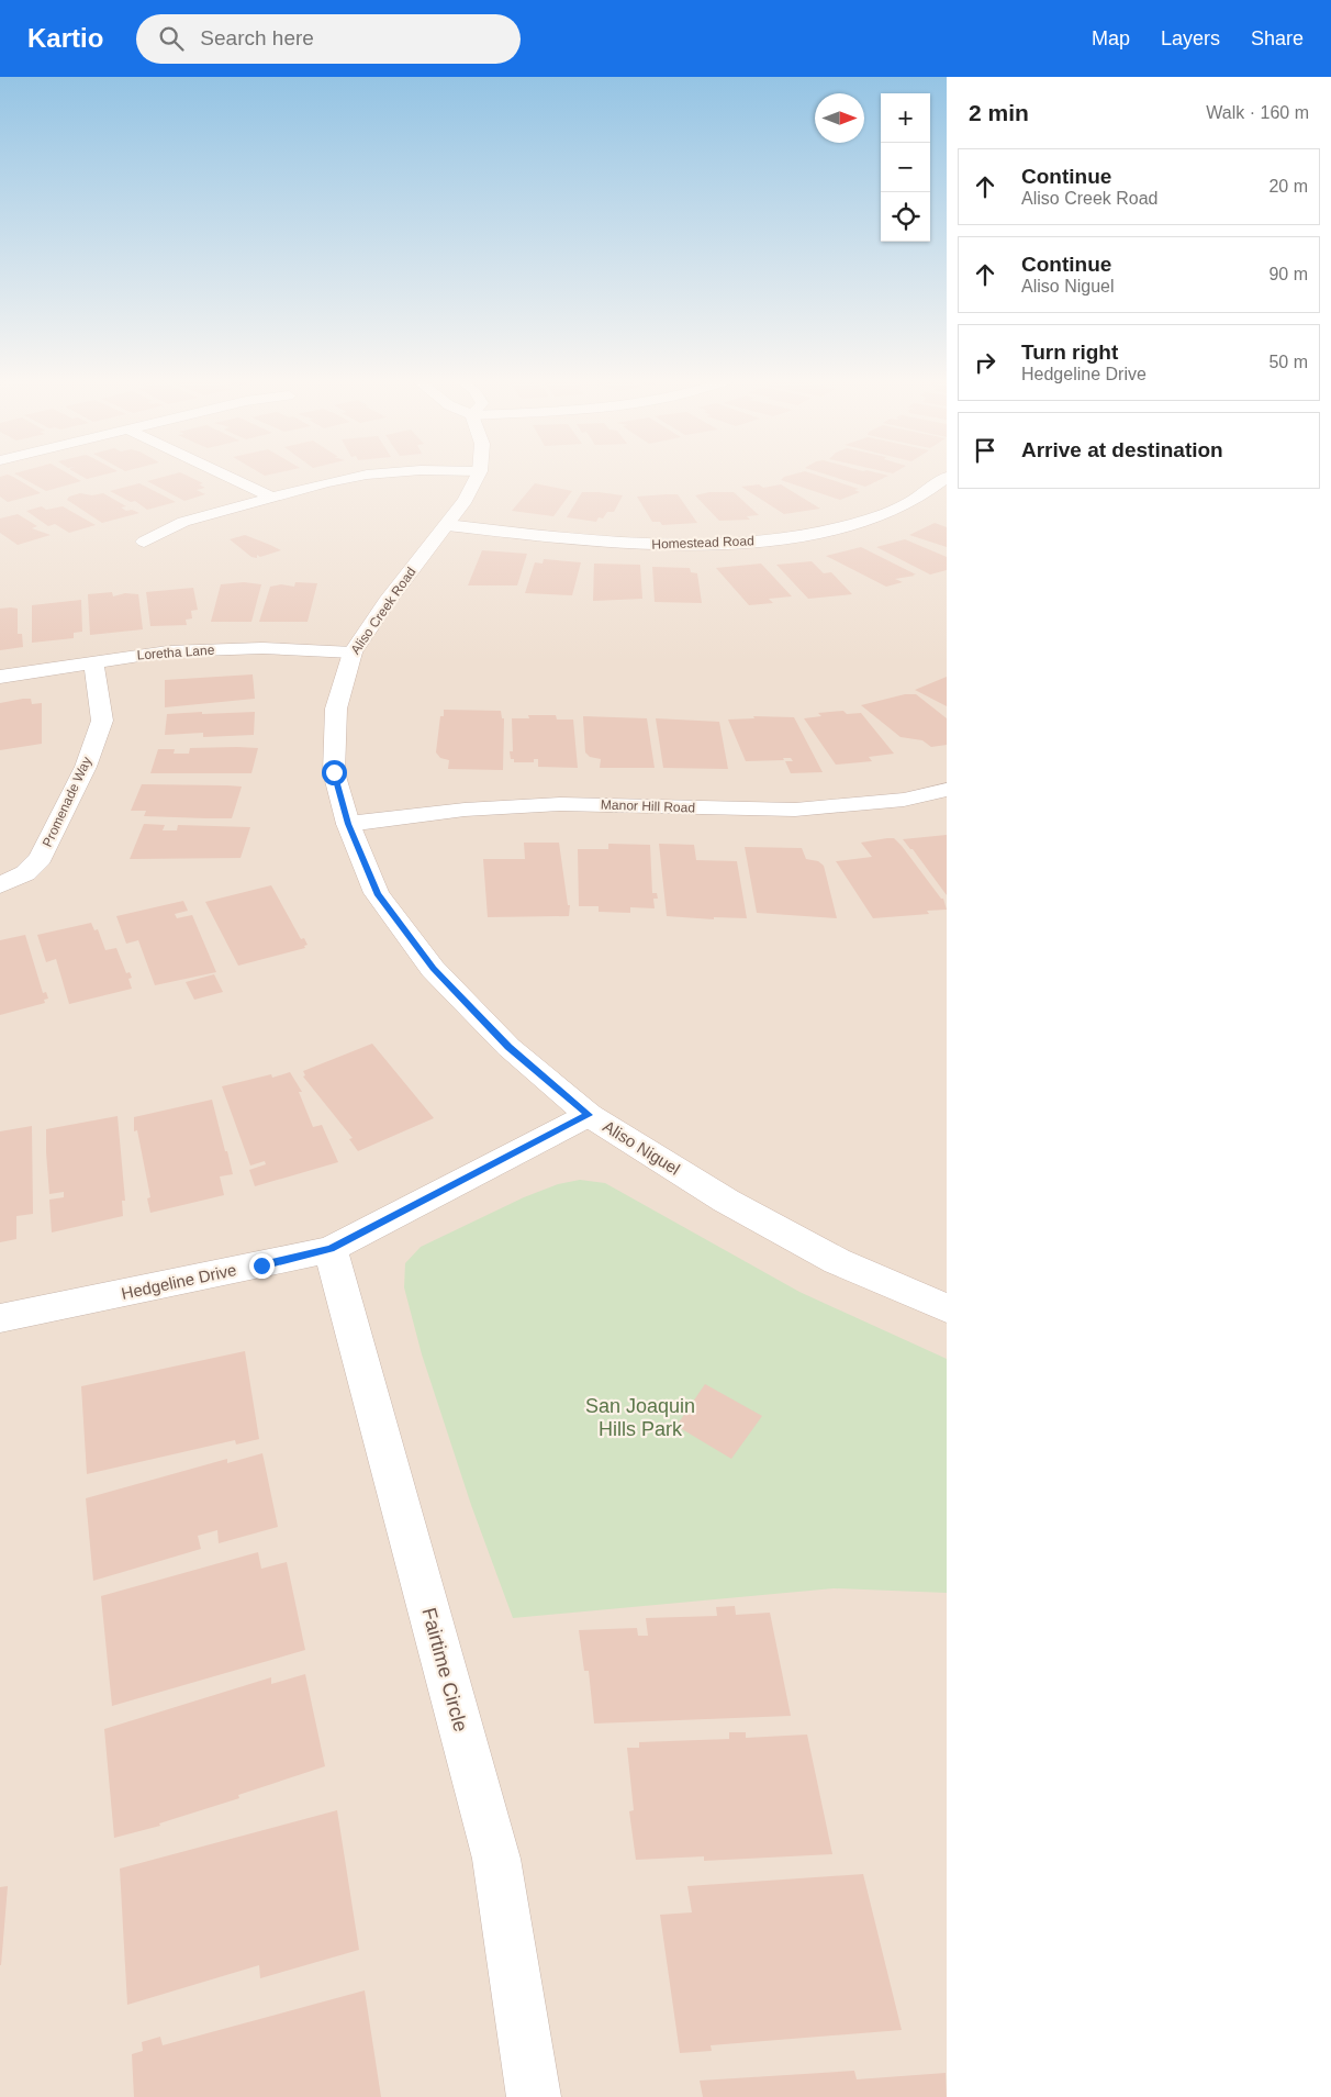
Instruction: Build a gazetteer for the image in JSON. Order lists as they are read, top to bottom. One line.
{"streets":{"street":["Homestead Road","Aliso Creek Road","Loretha Lane","Promenade Way","Manor Hill Road","Aliso Niguel","Hedgeline Drive","Fairtime Circle"]},"crossings":[["Homestead Road","Aliso Creek Road"],["Aliso Creek Road","Loretha Lane"],["Aliso Creek Road","Manor Hill Road"],["Aliso Creek Road","Aliso Niguel"],["Loretha Lane","Promenade Way"],["Manor Hill Road","Aliso Niguel"],["Aliso Niguel","Hedgeline Drive"],["Hedgeline Drive","Fairtime Circle"]],"parks":["San Joaquin Hills Park"],"north":"right","page":{"header":"Kartio","search":"Search here","nav":["Map","Layers","Share"],"heading":["2 min","Walk · 160 m"],"map_buttons":["+","−"],"list":[["Continue","Aliso Creek Road","20 m"],["Continue","Aliso Niguel","90 m"],["Turn right","Hedgeline Drive","50 m"],"Arrive at destination"]}}
